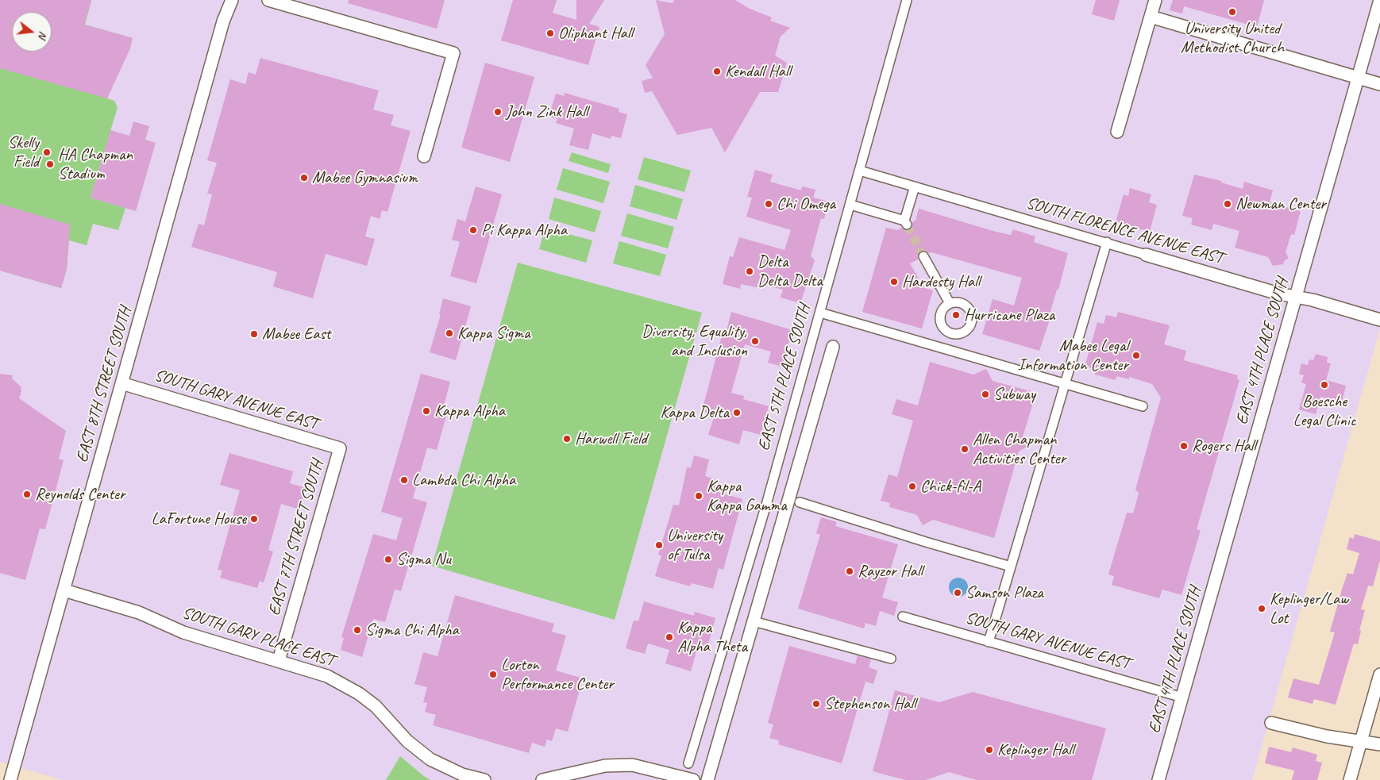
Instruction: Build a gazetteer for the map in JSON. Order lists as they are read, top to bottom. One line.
{"streets":{"street":["SOUTH FLORENCE AVENUE EAST","EAST 4TH PLACE SOUTH","EAST 5TH PLACE SOUTH","EAST 8TH STREET SOUTH","SOUTH GARY AVENUE EAST","EAST 7TH STREET SOUTH","SOUTH GARY PLACE EAST"]},"crossings":[["SOUTH FLORENCE AVENUE EAST","EAST 4TH PLACE SOUTH"],["SOUTH FLORENCE AVENUE EAST","EAST 5TH PLACE SOUTH"],["EAST 4TH PLACE SOUTH","SOUTH GARY AVENUE EAST"],["EAST 8TH STREET SOUTH","SOUTH GARY AVENUE EAST"],["EAST 8TH STREET SOUTH","SOUTH GARY PLACE EAST"],["SOUTH GARY AVENUE EAST","EAST 7TH STREET SOUTH"],["EAST 7TH STREET SOUTH","SOUTH GARY PLACE EAST"]],"places":["University United Methodist Church","Oliphant Hall","Kendall Hall","John Zink Hall","Skelly Field","HA Chapman Stadium","Mabee Gymnasium","Chi Omega","Newman Center","Pi Kappa Alpha","Delta Delta Delta","Hardesty Hall","Hurricane Plaza","Kappa Sigma","Mabee East","Diversity, Equality, and Inclusion","Mabee Legal Information Center","Boesche Legal Clinic","Subway","Kappa Alpha","Kappa Delta","Harwell Field","Rogers Hall","Allen Chapman Activities Center","Lambda Chi Alpha","Chick-fil-A","Reynolds Center","Kappa Kappa Gamma","LaFortune House","University of Tulsa","Sigma Nu","Rayzor Hall","Samson Plaza","Keplinger/Law Lot","Sigma Chi Alpha","Kappa Alpha Theta","Lorton Performance Center","Stephenson Hall","Keplinger Hall"],"north":"right"}
